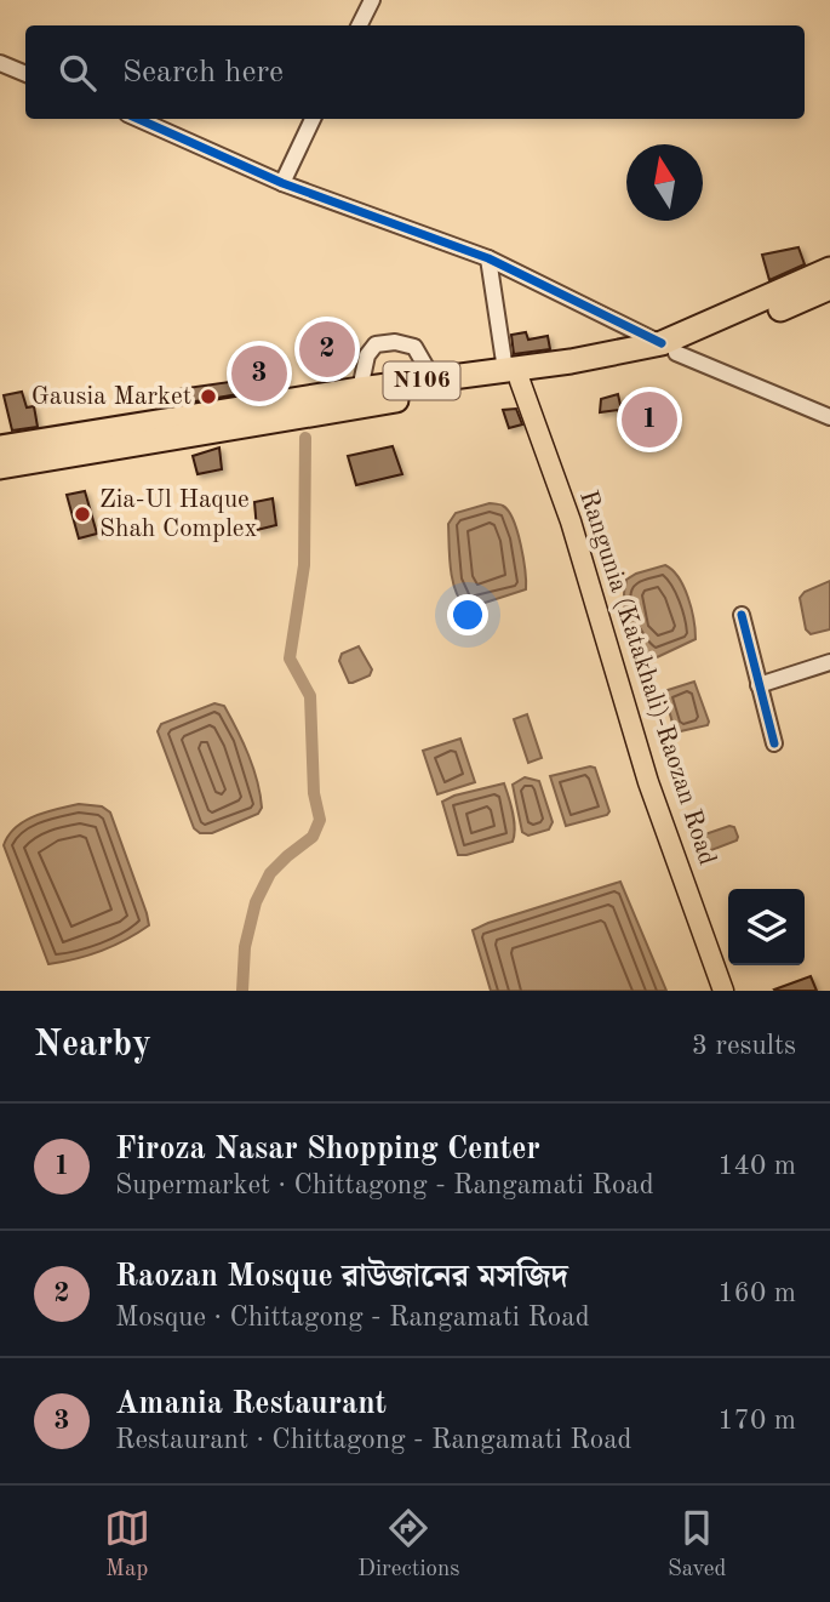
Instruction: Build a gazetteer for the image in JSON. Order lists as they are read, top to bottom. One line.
{"streets":{"highway":["N106"],"main road":["Rangunia (Katakhali)-Raozan Road"]},"crossings":[["N106","Rangunia (Katakhali)-Raozan Road"]],"places":["Gausia Market","Zia-Ul Haque Shah Complex"],"north":"top","page":{"search":"Search here","pins":["2","3","1"],"heading":["Nearby","3 results"],"list":[{"mark":"1","name":"Firoza Nasar Shopping Center","note":"Supermarket · Chittagong - Rangamati Road","value":"140 m"},{"mark":"2","name":"Raozan Mosque রাউজানের মসজিদ","note":"Mosque · Chittagong - Rangamati Road","value":"160 m"},{"mark":"3","name":"Amania Restaurant","note":"Restaurant · Chittagong - Rangamati Road","value":"170 m"}],"nav":["Map","Directions","Saved"]}}
